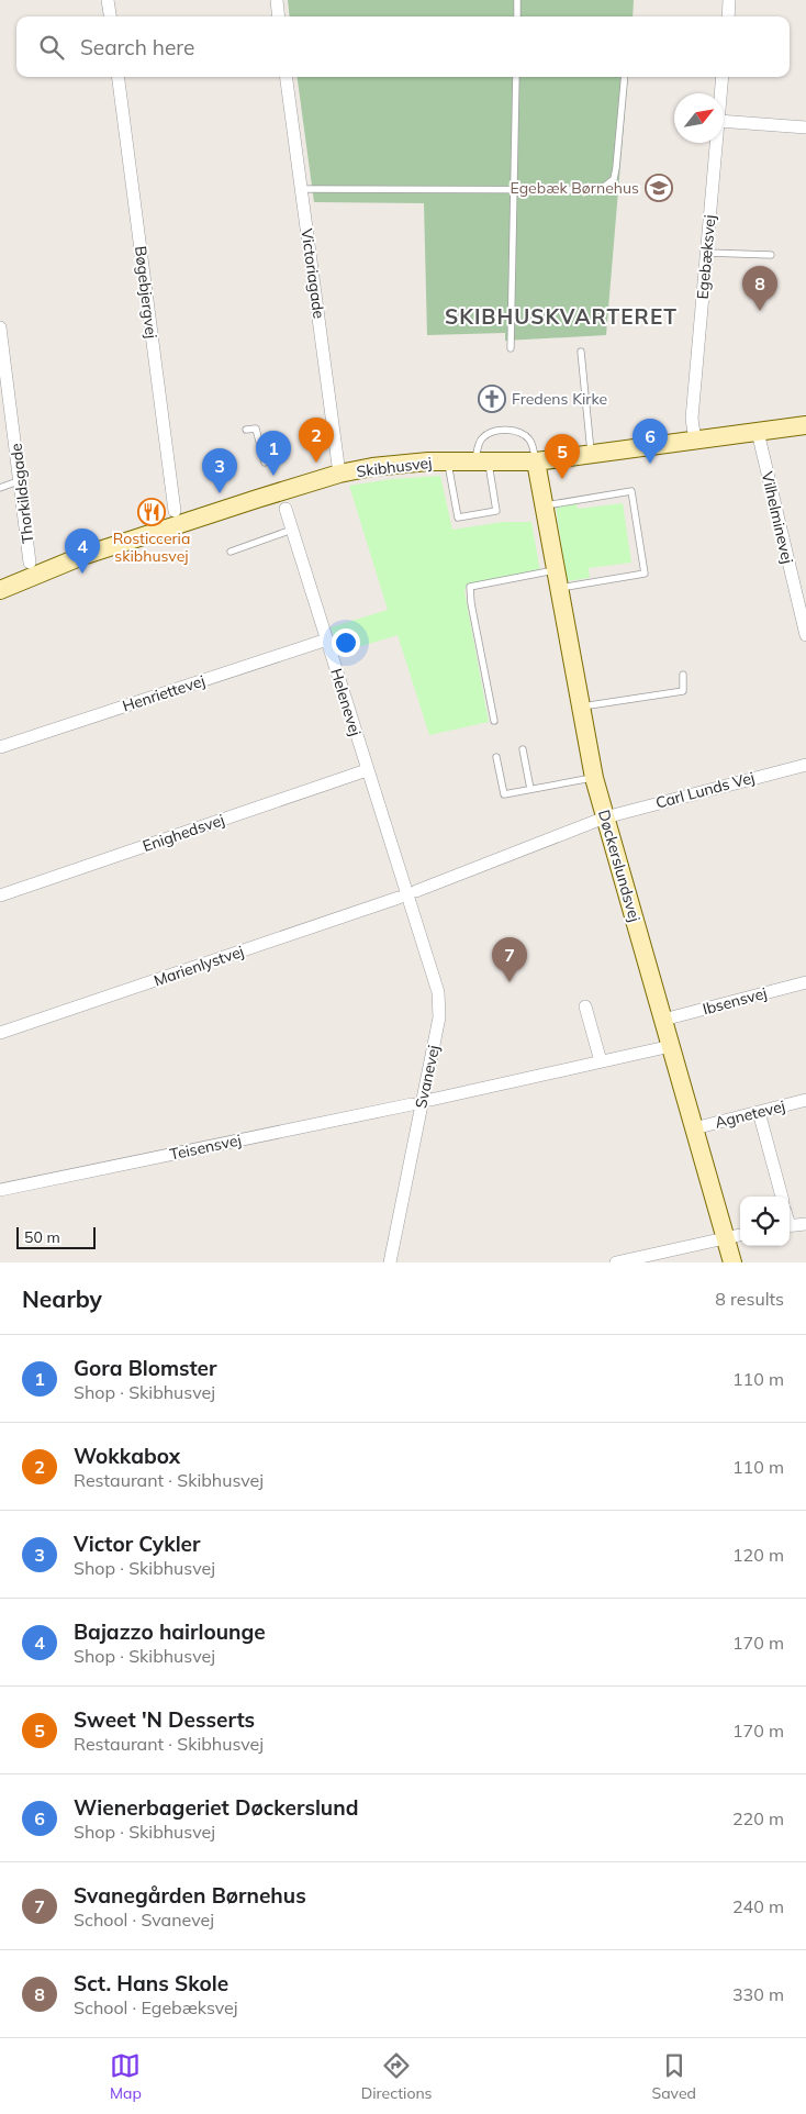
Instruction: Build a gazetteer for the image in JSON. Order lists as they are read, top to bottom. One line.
{"streets":{"street":["Egebæksvej","Victoriagade","Bøgebjergvej","Skibhusvej","Thorkildsgade","Vilhelminevej","Henriettevej","Helenevej","Carl Lunds Vej","Enighedsvej","Døckerslundsvej","Marienlystvej","Ibsensvej","Svanevej","Agnetevej","Teisensvej"]},"crossings":[["Egebæksvej","Skibhusvej"],["Victoriagade","Skibhusvej"],["Skibhusvej","Vilhelminevej"],["Skibhusvej","Døckerslundsvej"],["Henriettevej","Helenevej"],["Helenevej","Enighedsvej"],["Helenevej","Marienlystvej"],["Helenevej","Svanevej"],["Carl Lunds Vej","Døckerslundsvej"],["Carl Lunds Vej","Marienlystvej"],["Døckerslundsvej","Marienlystvej"],["Døckerslundsvej","Ibsensvej"],["Døckerslundsvej","Agnetevej"],["Marienlystvej","Svanevej"]],"districts":["SKIBHUSKVARTERET"],"places":{"school or university":["Egebæk Børnehus"],"church":["Fredens Kirke"],"restaurant":["Rosticceria skibhusvej"]},"scale_bar":"50 m","north":"top right","page":{"search":"Search here","pins":["8","2","6","1","5","3","4","7"],"scale":"50 m","heading":["Nearby","8 results"],"list":[{"mark":"1","name":"Gora Blomster","note":"Shop · Skibhusvej","value":"110 m"},{"mark":"2","name":"Wokkabox","note":"Restaurant · Skibhusvej","value":"110 m"},{"mark":"3","name":"Victor Cykler","note":"Shop · Skibhusvej","value":"120 m"},{"mark":"4","name":"Bajazzo hairlounge","note":"Shop · Skibhusvej","value":"170 m"},{"mark":"5","name":"Sweet 'N Desserts","note":"Restaurant · Skibhusvej","value":"170 m"},{"mark":"6","name":"Wienerbageriet Døckerslund","note":"Shop · Skibhusvej","value":"220 m"},{"mark":"7","name":"Svanegården Børnehus","note":"School · Svanevej","value":"240 m"},{"mark":"8","name":"Sct. Hans Skole","note":"School · Egebæksvej","value":"330 m"}],"nav":["Map","Directions","Saved"]}}
